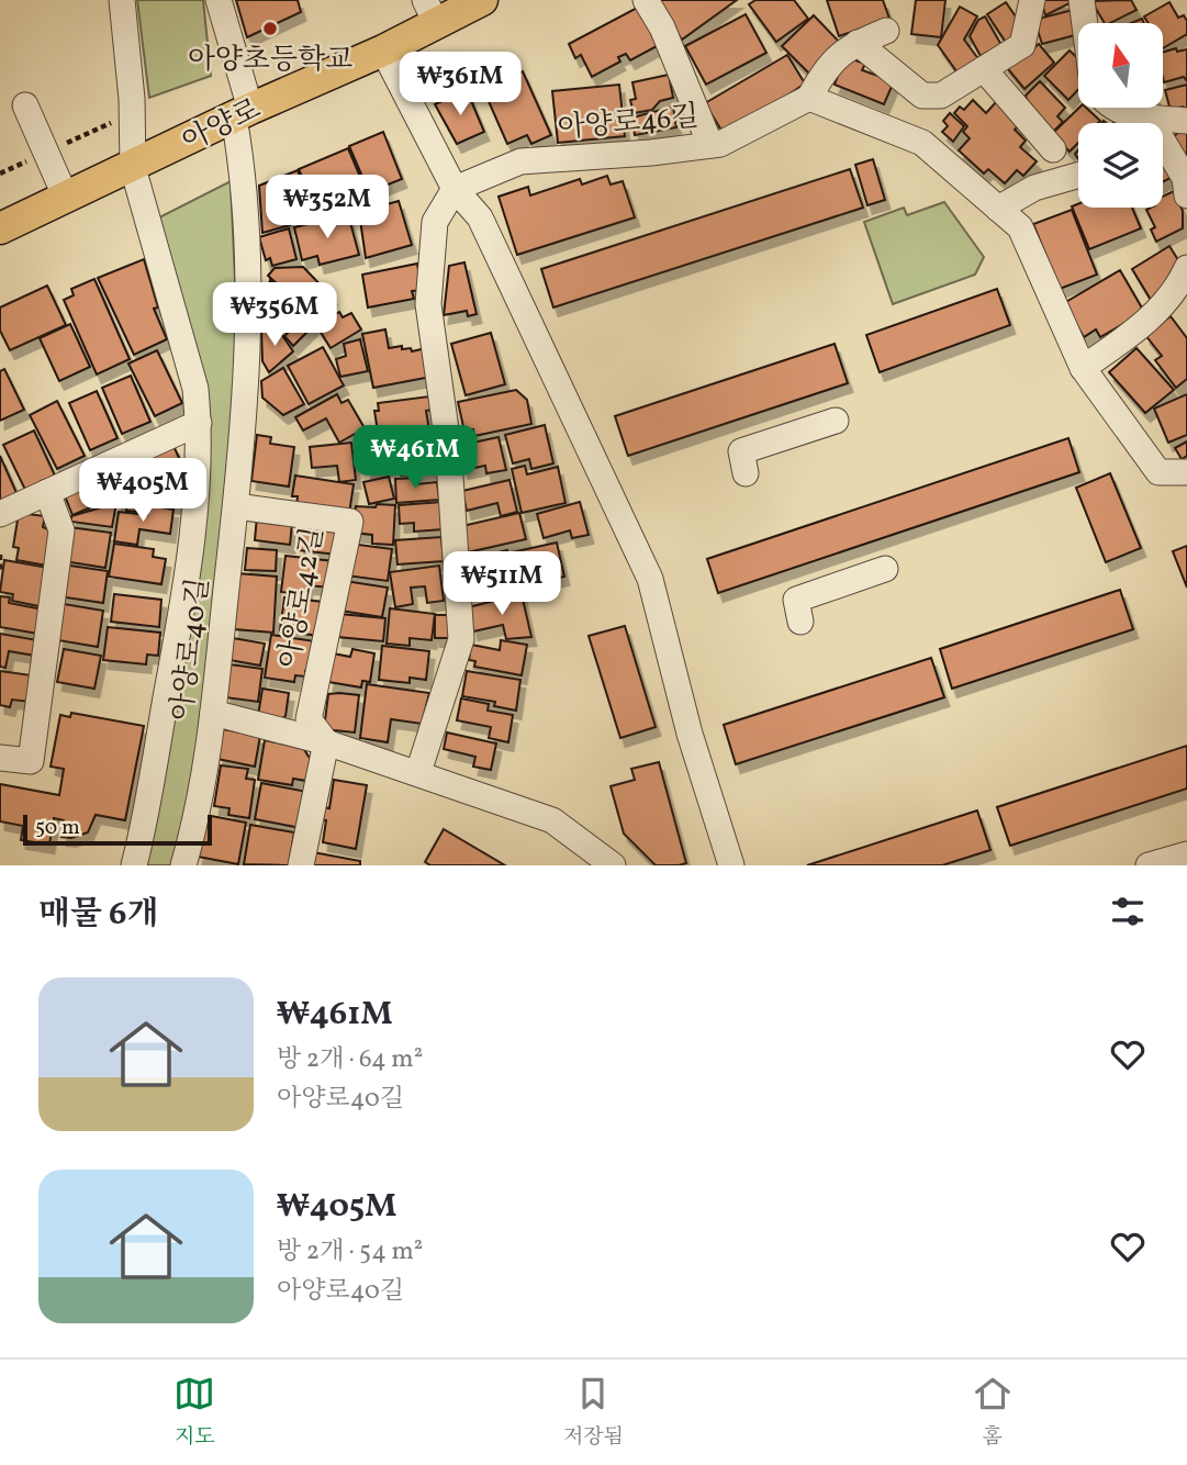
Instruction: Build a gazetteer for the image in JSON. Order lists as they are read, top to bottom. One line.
{"streets":{"main road":["아양로"],"street":["아양로46길","아양로42길","아양로40길"]},"crossings":[["아양로","아양로40길"],["아양로42길","아양로40길"]],"places":["아양초등학교"],"scale_bar":"50 m","north":"top","page":{"price":["₩361M","₩352M","₩356M","₩461M","₩405M","₩511M"],"scale":"50 m","heading":"매물 6개","list":[{"name":"₩461M","note":"방 2개 · 64 m² · 아양로40길"},{"name":"₩405M","note":"방 2개 · 54 m² · 아양로40길"}],"tabs":["지도","저장됨","홈"]}}
